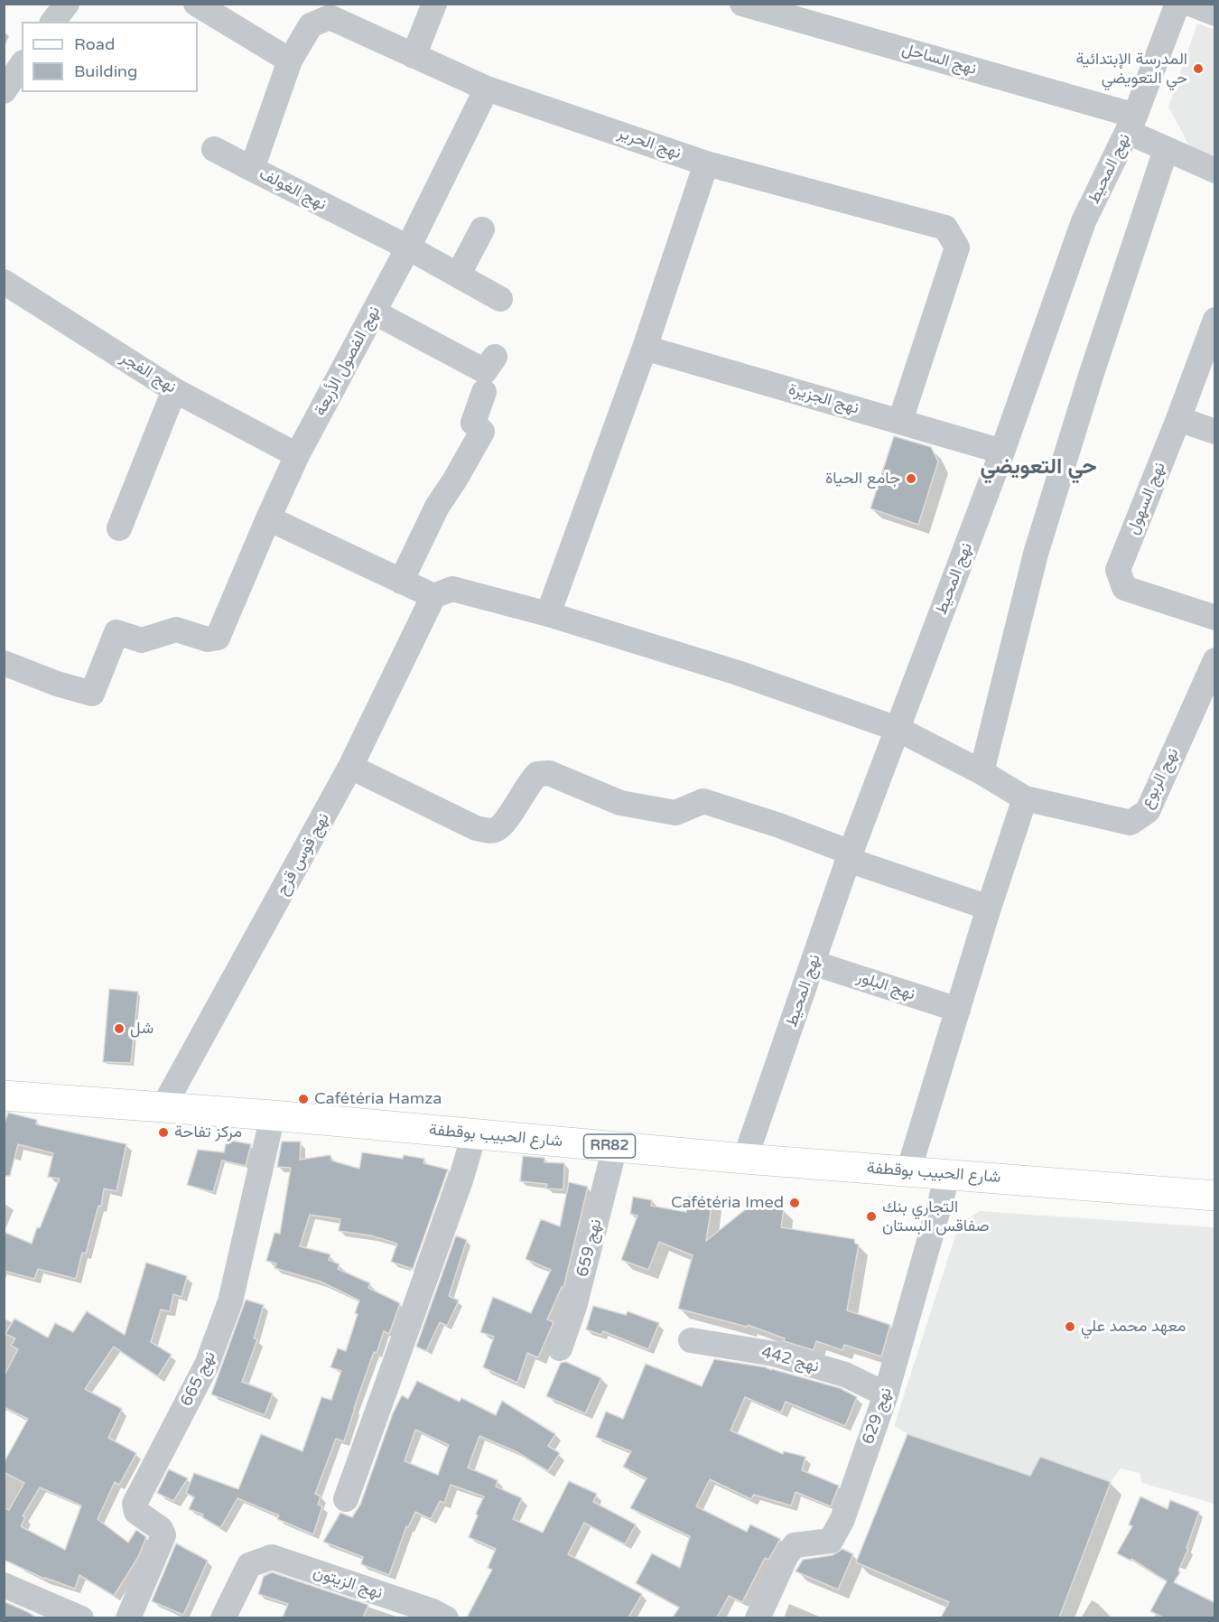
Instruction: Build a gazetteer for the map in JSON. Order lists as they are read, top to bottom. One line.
{"streets":{"main road":["شارع الحبيب بوقطفة","RR82"],"street":["نهج الساحل","نهج الحرير","نهج المحيط","نهج الغولف","نهج الفصول الأربعة","نهج الفجر","نهج الجزيرة","نهج السهول","نهج الربوع","نهج قوس قزح","نهج البلور","نهج 659","نهج 442","نهج 665","نهج 629","نهج الزيتون"]},"crossings":[["نهج الساحل","نهج المحيط"],["نهج الحرير","نهج الغولف"],["نهج الحرير","نهج الفصول الأربعة"],["نهج الحرير","نهج الجزيرة"],["نهج المحيط","نهج الجزيرة"],["نهج المحيط","نهج الربوع"],["نهج المحيط","نهج البلور"],["نهج المحيط","شارع الحبيب بوقطفة"],["نهج الغولف","نهج الفصول الأربعة"],["نهج الفصول الأربعة","نهج الفجر"],["نهج الربوع","نهج قوس قزح"],["نهج قوس قزح","شارع الحبيب بوقطفة"],["شارع الحبيب بوقطفة","نهج 659"],["شارع الحبيب بوقطفة","نهج 665"],["شارع الحبيب بوقطفة","نهج 629"],["نهج 442","نهج 629"]],"districts":["حي التعويضي"],"places":["المدرسة الإبتدائية حي التعويضي","جامع الحياة","شل","Cafétéria Hamza","مركز تفاحة","Cafétéria Imed","التجاري بنك صفاقس البستان","معهد محمد علي"],"legend":["Road","Building"]}
